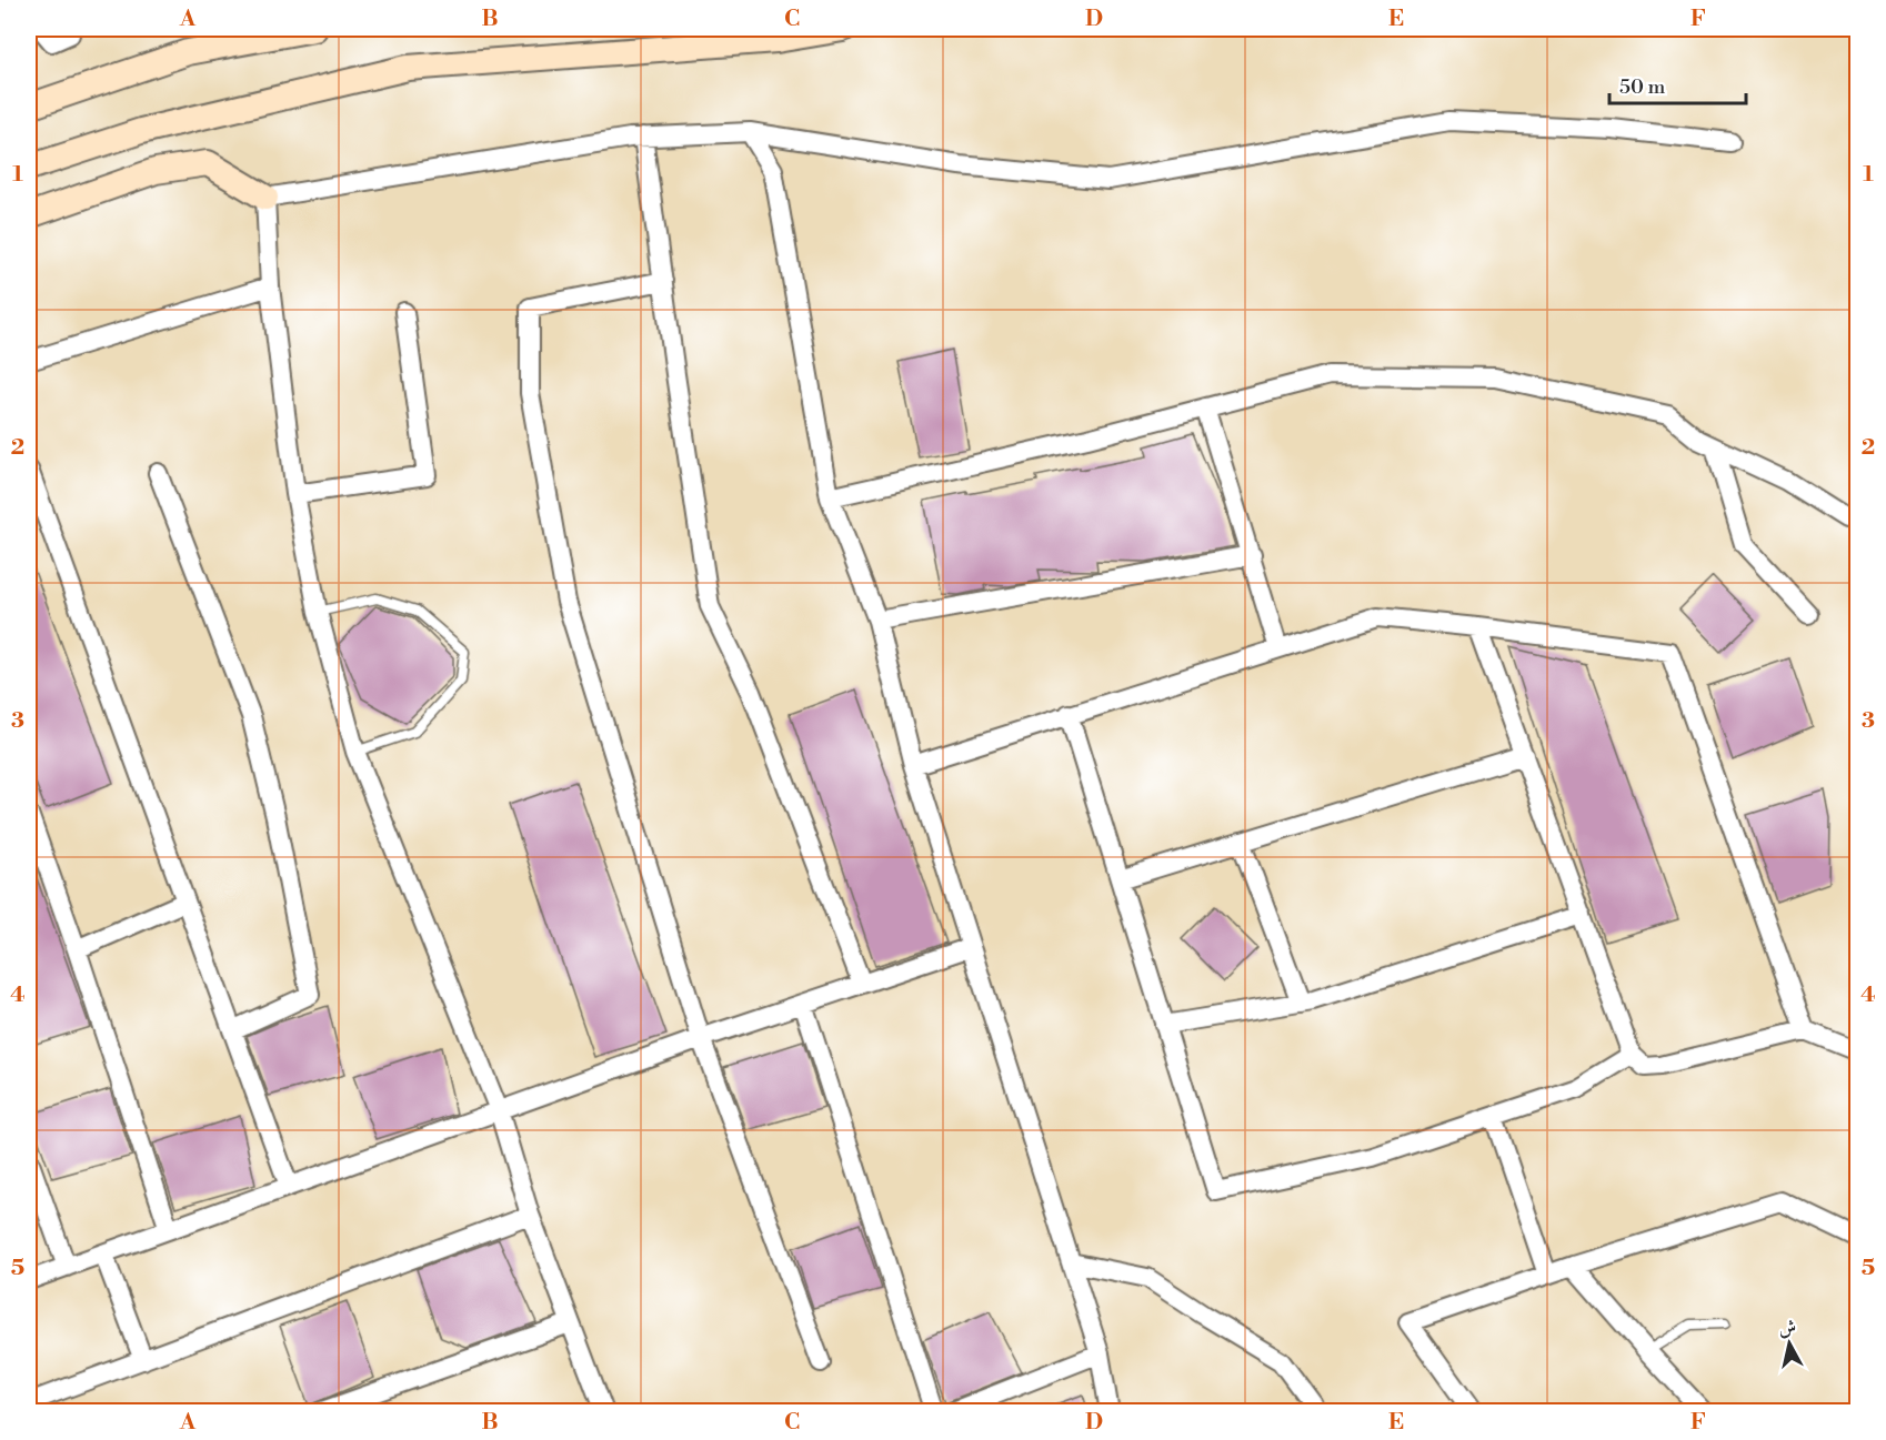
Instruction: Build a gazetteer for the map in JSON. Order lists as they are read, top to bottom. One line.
{"scale_bar":"50 m","north":"top","grid":{"columns":["A","B","C","D","E","F"],"rows":["1","2","3","4","5"]}}
